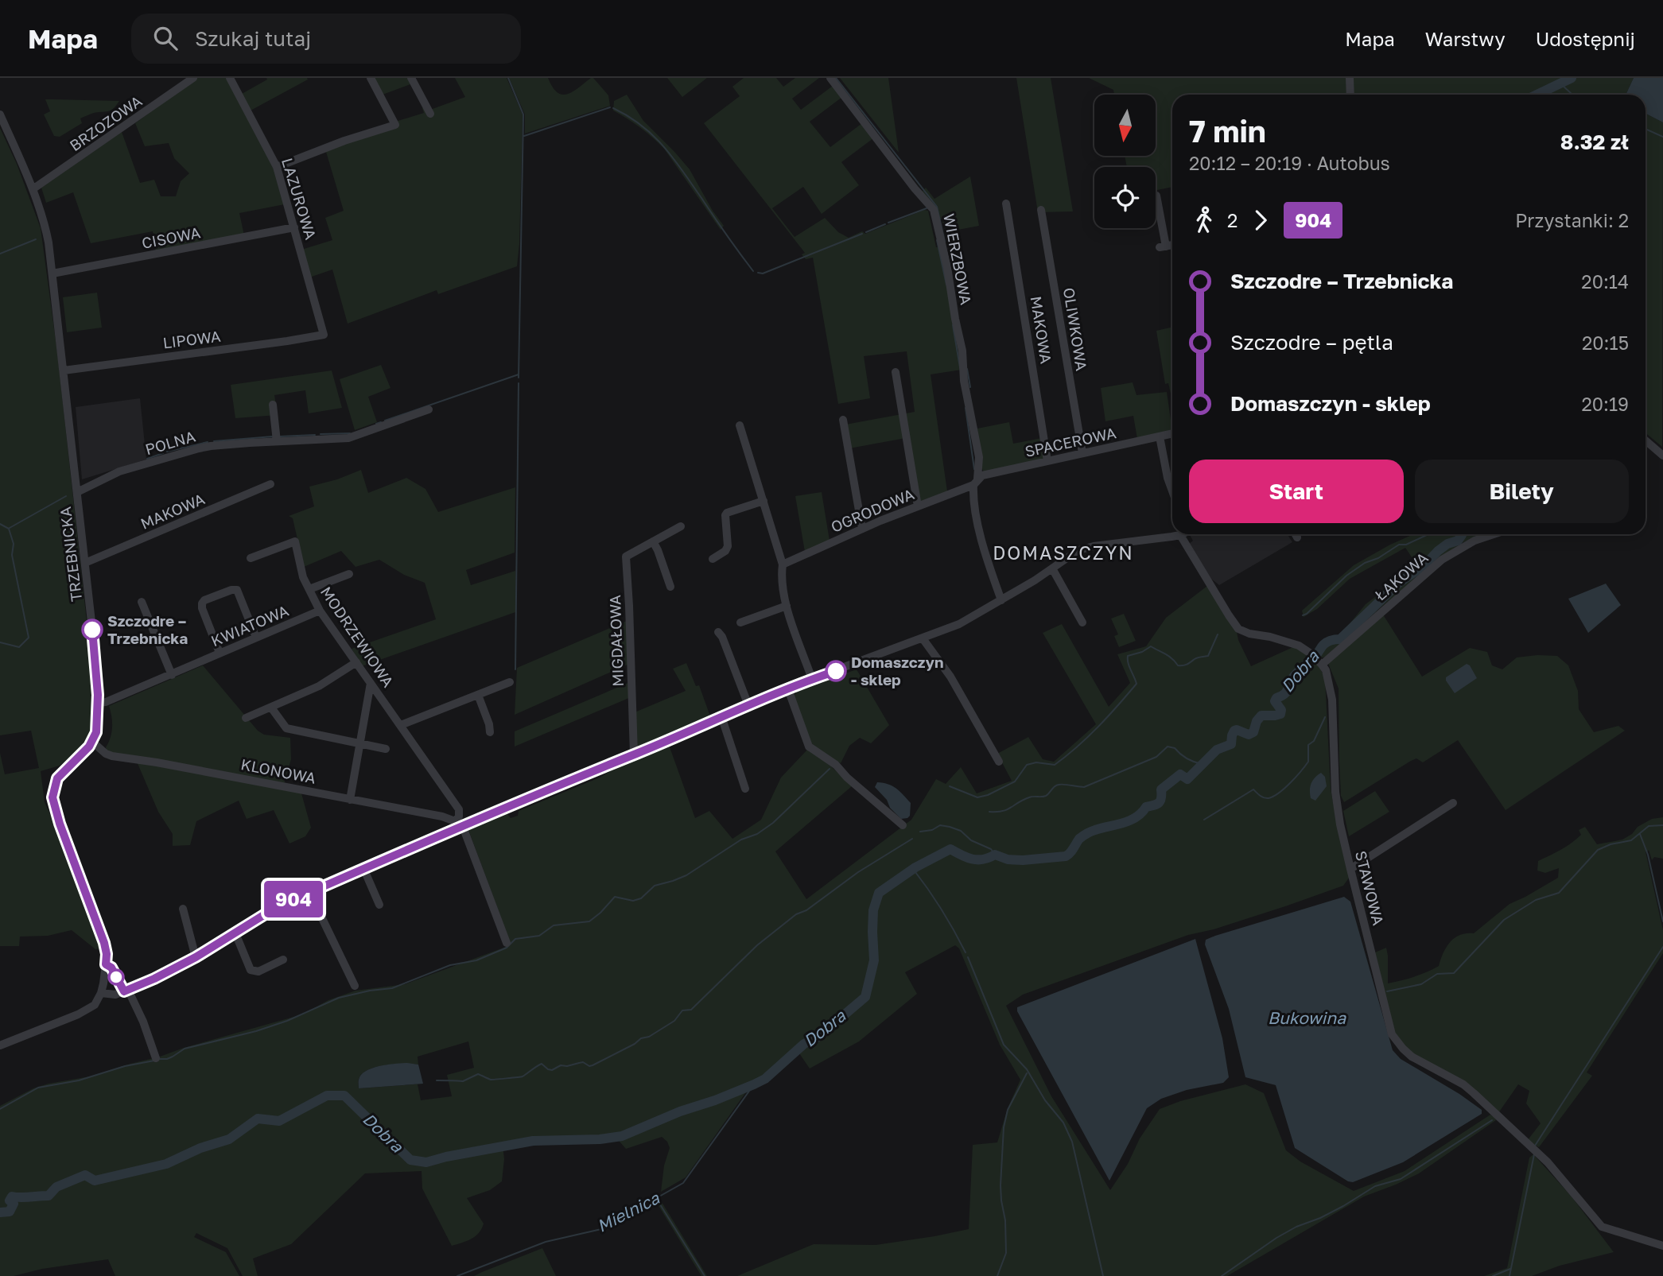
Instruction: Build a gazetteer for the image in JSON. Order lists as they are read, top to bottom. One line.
{"streets":{"street":["BRZOZOWA","LAZUROWA","CISOWA","WIERZBOWA","OLIWKOWA","MAKOWA","LIPOWA","SPACEROWA","POLNA","OGRODOWA","TRZEBNICKA","ŁĄKOWA","KWIATOWA","MODRZEWIOWA","MIGDAŁOWA","KLONOWA","STAWOWA"]},"crossings":[["BRZOZOWA","TRZEBNICKA"],["LAZUROWA","CISOWA"],["LAZUROWA","LIPOWA"],["CISOWA","TRZEBNICKA"],["WIERZBOWA","SPACEROWA"],["WIERZBOWA","OGRODOWA"],["OLIWKOWA","SPACEROWA"],["MAKOWA","SPACEROWA"],["MAKOWA","TRZEBNICKA"],["LIPOWA","TRZEBNICKA"],["SPACEROWA","OGRODOWA"],["POLNA","TRZEBNICKA"],["TRZEBNICKA","KWIATOWA"],["TRZEBNICKA","KLONOWA"],["ŁĄKOWA","STAWOWA"],["KWIATOWA","MODRZEWIOWA"],["MODRZEWIOWA","KLONOWA"]],"districts":["DOMASZCZYN"],"water":["Dobra","Bukowina","Mielnica"],"places":["Szczodre – Trzebnicka","Domaszczyn - sklep"],"lines":["bus line 904"],"north":"bottom","page":{"header":"Mapa","search":"Szukaj tutaj","nav":["Mapa","Warstwy","Udostępnij"],"on_map":"904","heading":["7 min","20:12 – 20:19 · Autobus","8.32 zł"],"legs":["2","904","Przystanki: 2"],"list":[{"name":"Szczodre – Trzebnicka","value":"20:14"},{"name":"Szczodre – pętla","value":"20:15"},{"name":"Domaszczyn - sklep","value":"20:19"}],"buttons":["Start","Bilety"]}}
